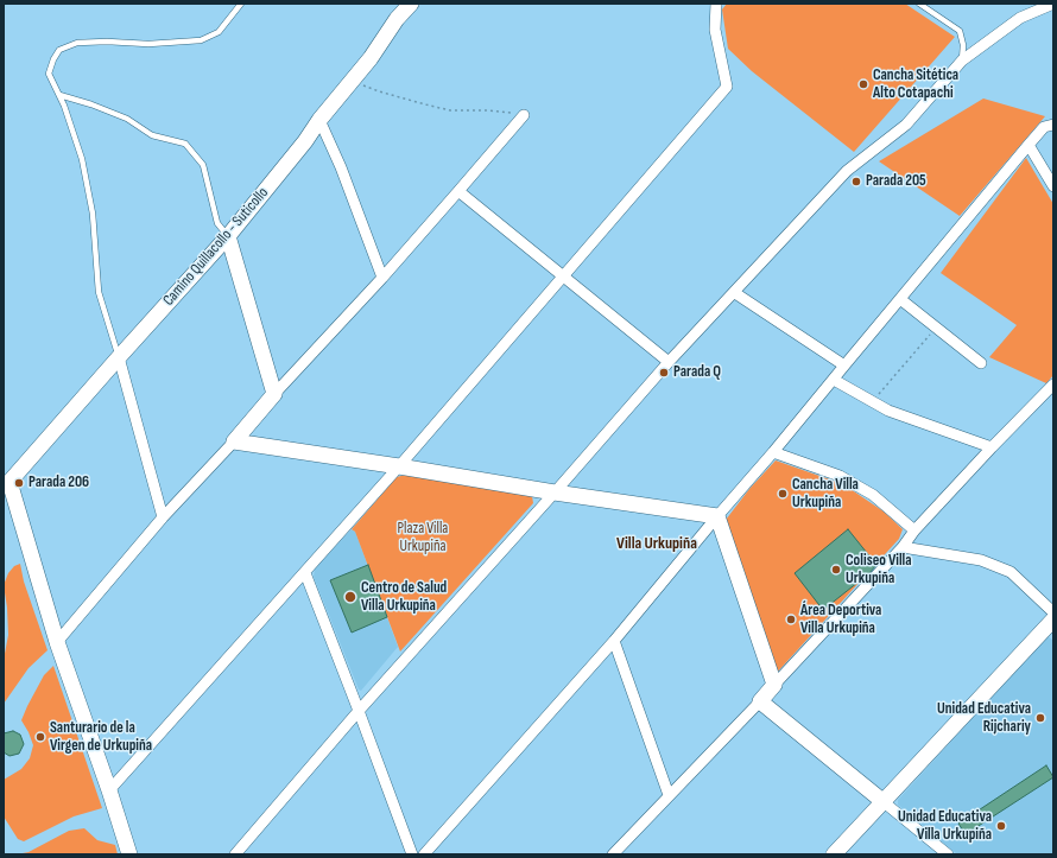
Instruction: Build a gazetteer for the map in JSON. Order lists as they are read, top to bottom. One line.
{"streets":{"street":["Camino Quillacollo - Suticollo"]},"districts":["Villa Urkupiña"],"parks":["Plaza Villa Urkupiña"],"places":["Cancha Sitética Alto Cotapachi","Parada 205","Parada Q","Parada 206","Cancha Villa Urkupiña","Coliseo Villa Urkupiña","Centro de Salud Villa Urkupiña","Área Deportiva Villa Urkupiña","Unidad Educativa Rijchariy","Santurario de la Virgen de Urkupiña","Unidad Educativa Villa Urkupiña"]}
